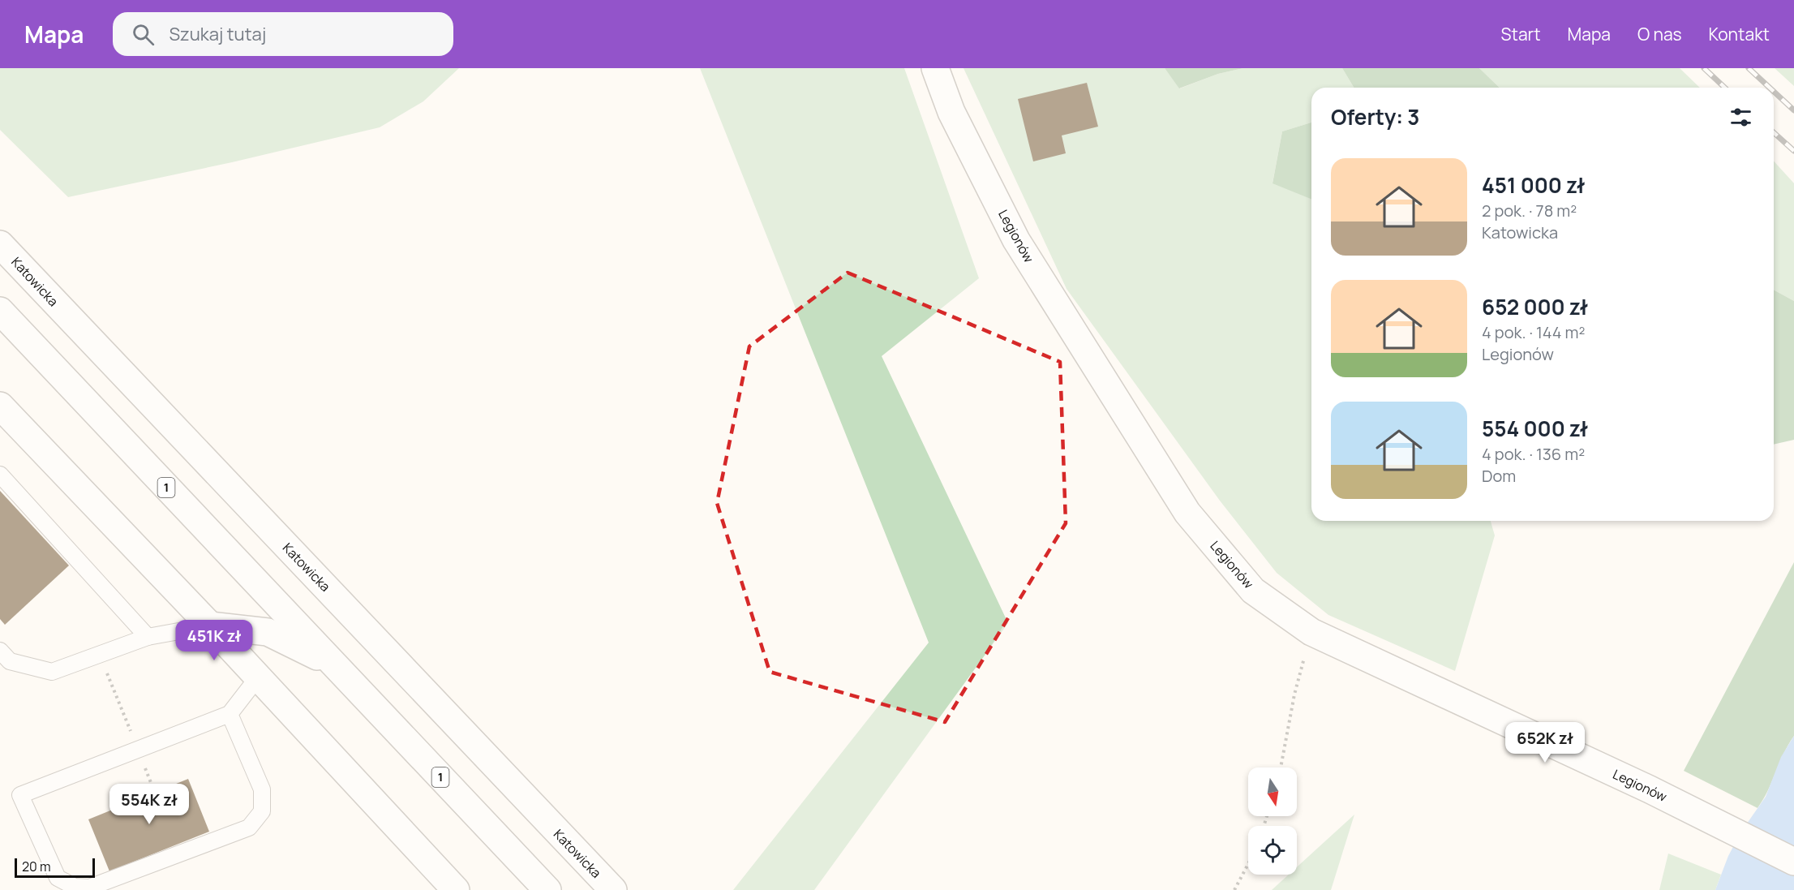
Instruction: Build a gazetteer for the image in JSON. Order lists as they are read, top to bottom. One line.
{"streets":{"street":["Legionów","Katowicka","1"]},"scale_bar":"20 m","north":"bottom","page":{"header":"Mapa","search":"Szukaj tutaj","nav":["Start","Mapa","O nas","Kontakt"],"heading":"Oferty: 3","list":[{"name":"451 000 zł","note":"2 pok. · 78 m² · Katowicka"},{"name":"652 000 zł","note":"4 pok. · 144 m² · Legionów"},{"name":"554 000 zł","note":"4 pok. · 136 m² · Dom"}],"price":["451K zł","652K zł","554K zł"],"scale":"20 m"}}
